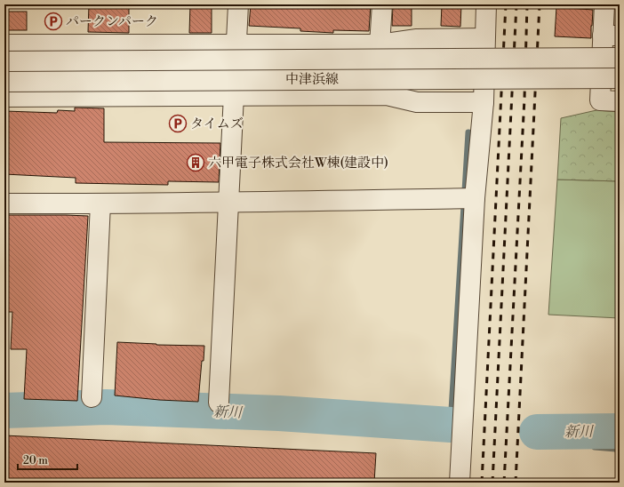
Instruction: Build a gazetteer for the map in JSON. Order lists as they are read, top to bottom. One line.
{"streets":{"street":["中津浜線"]},"water":["新川"],"places":{"parking":["パークンパーク","タイムズ"],"building":["六甲電子株式会社W棟(建設中)"]},"scale_bar":"20 m"}
